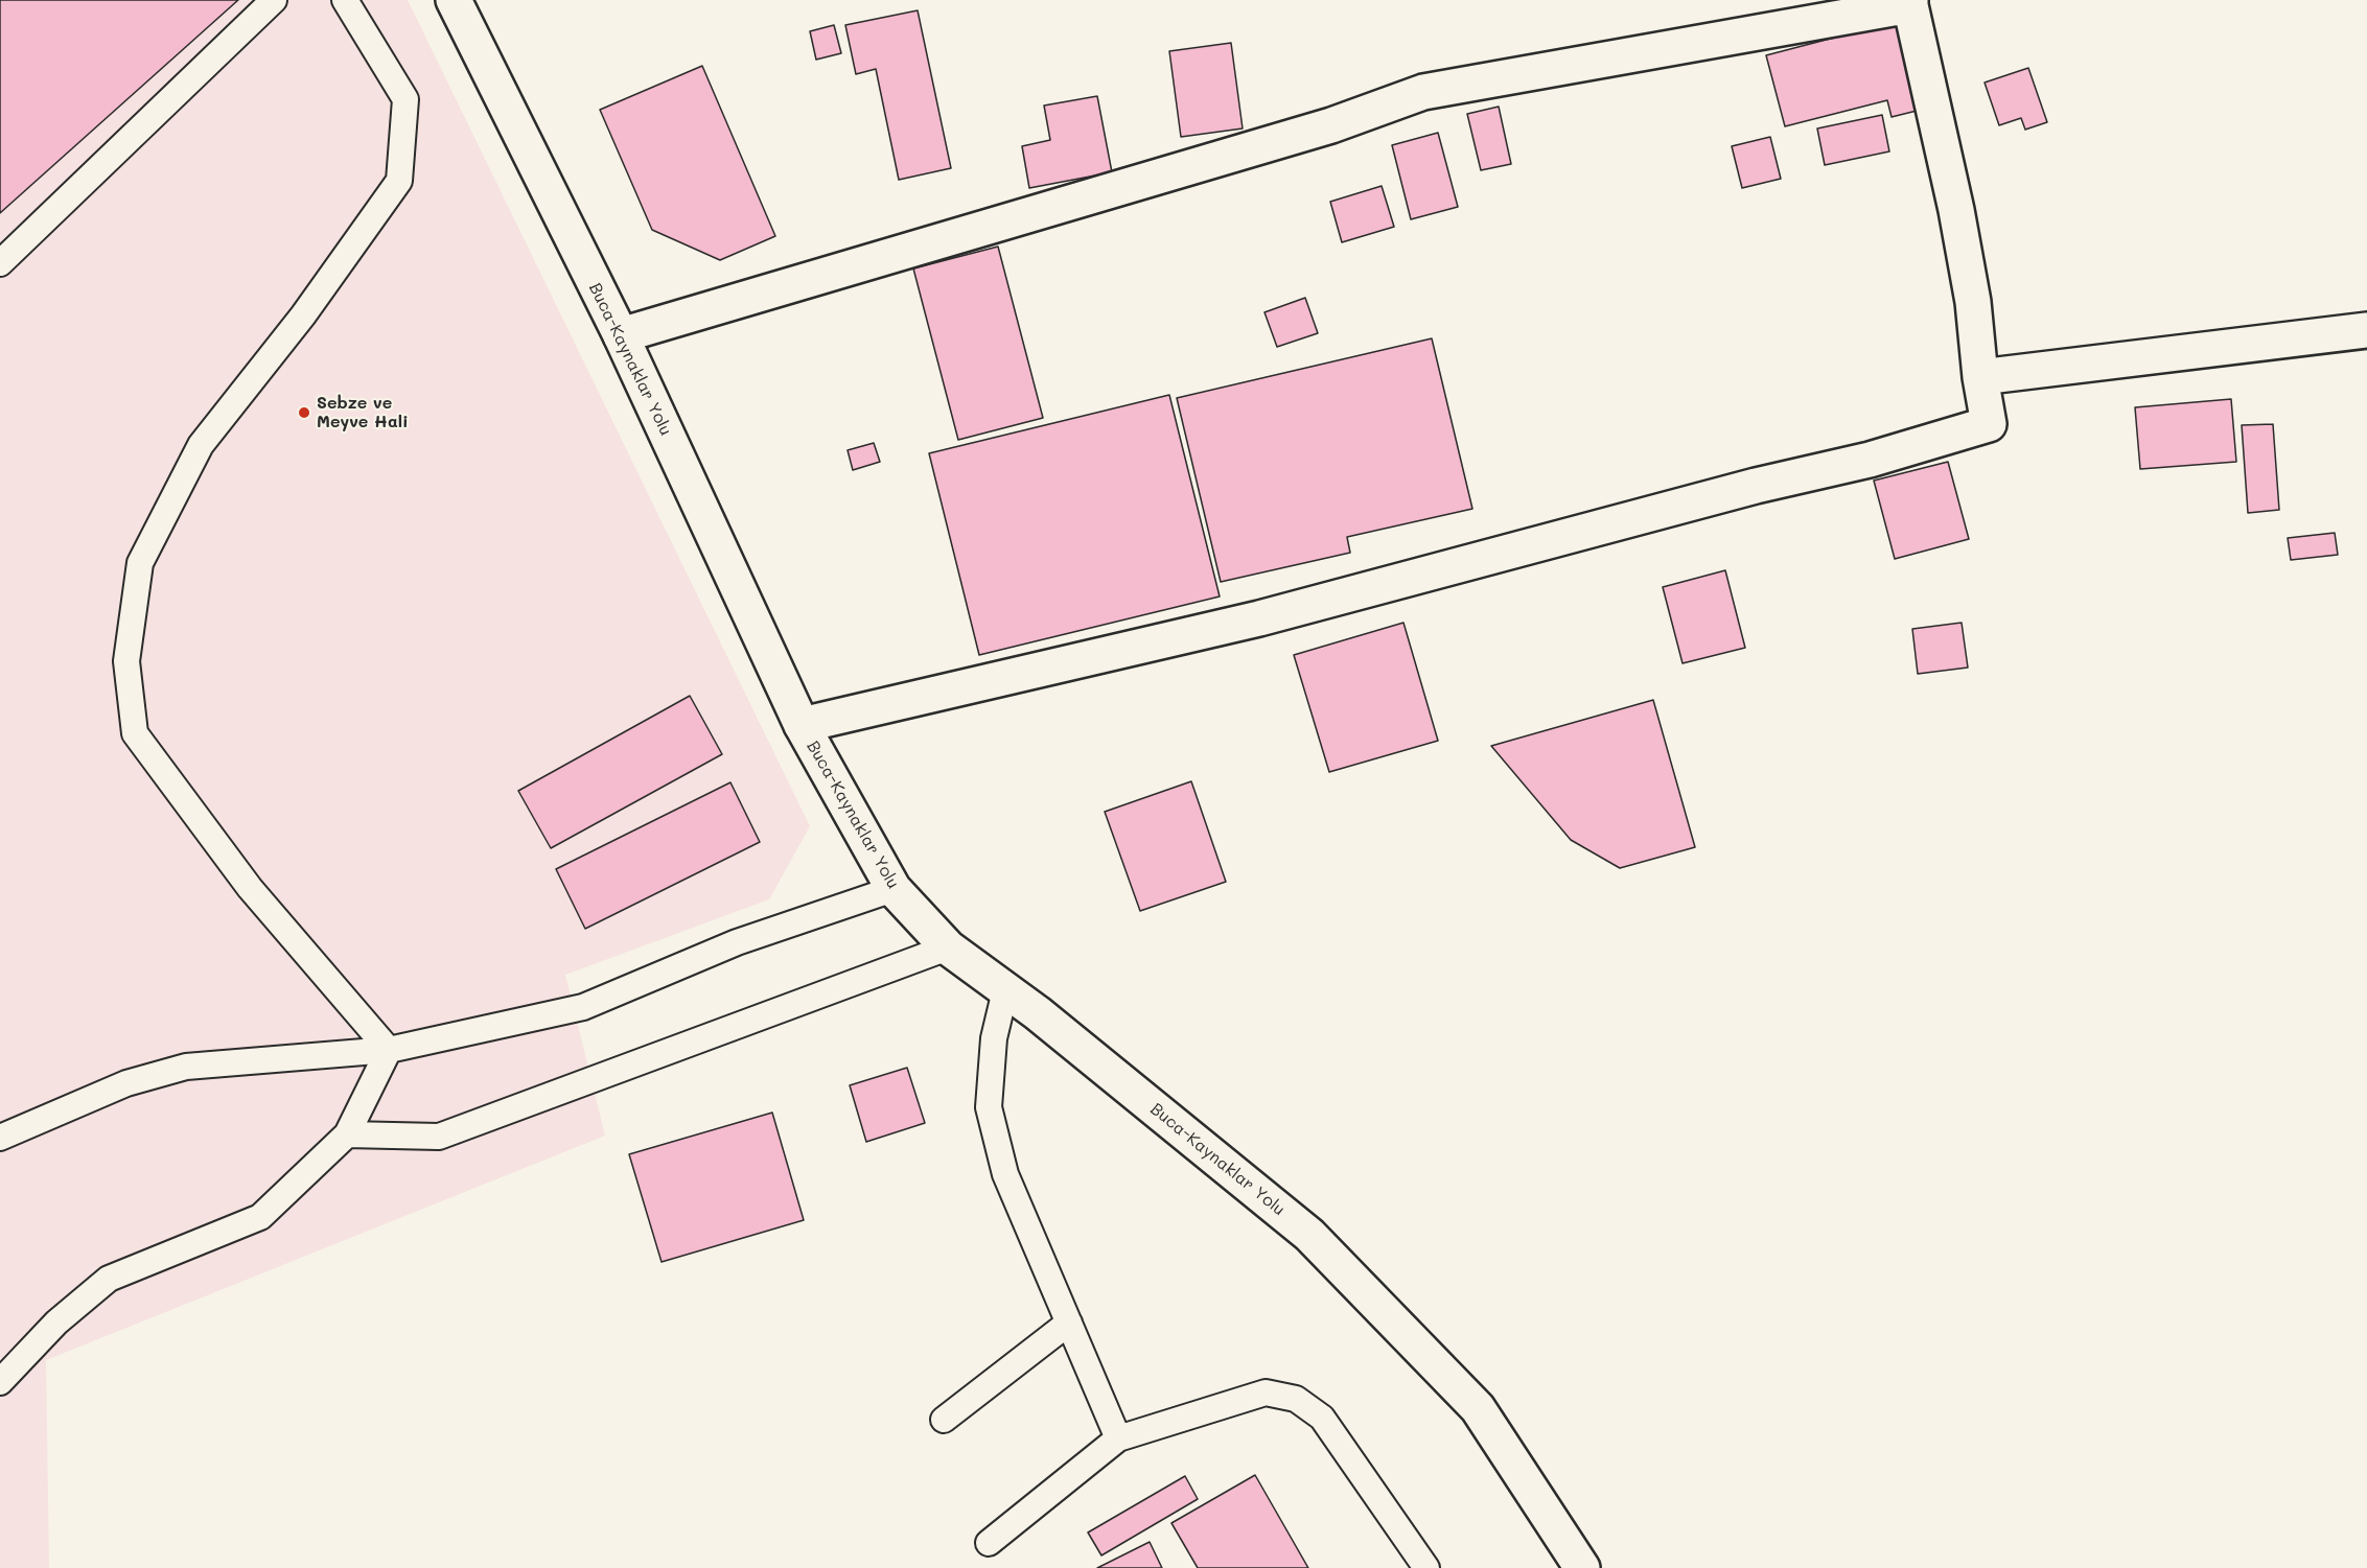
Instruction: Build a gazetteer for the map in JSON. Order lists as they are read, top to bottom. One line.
{"streets":{"street":["Buca-Kaynaklar Yolu"]},"places":["Sebze ve Meyve Hali"]}
